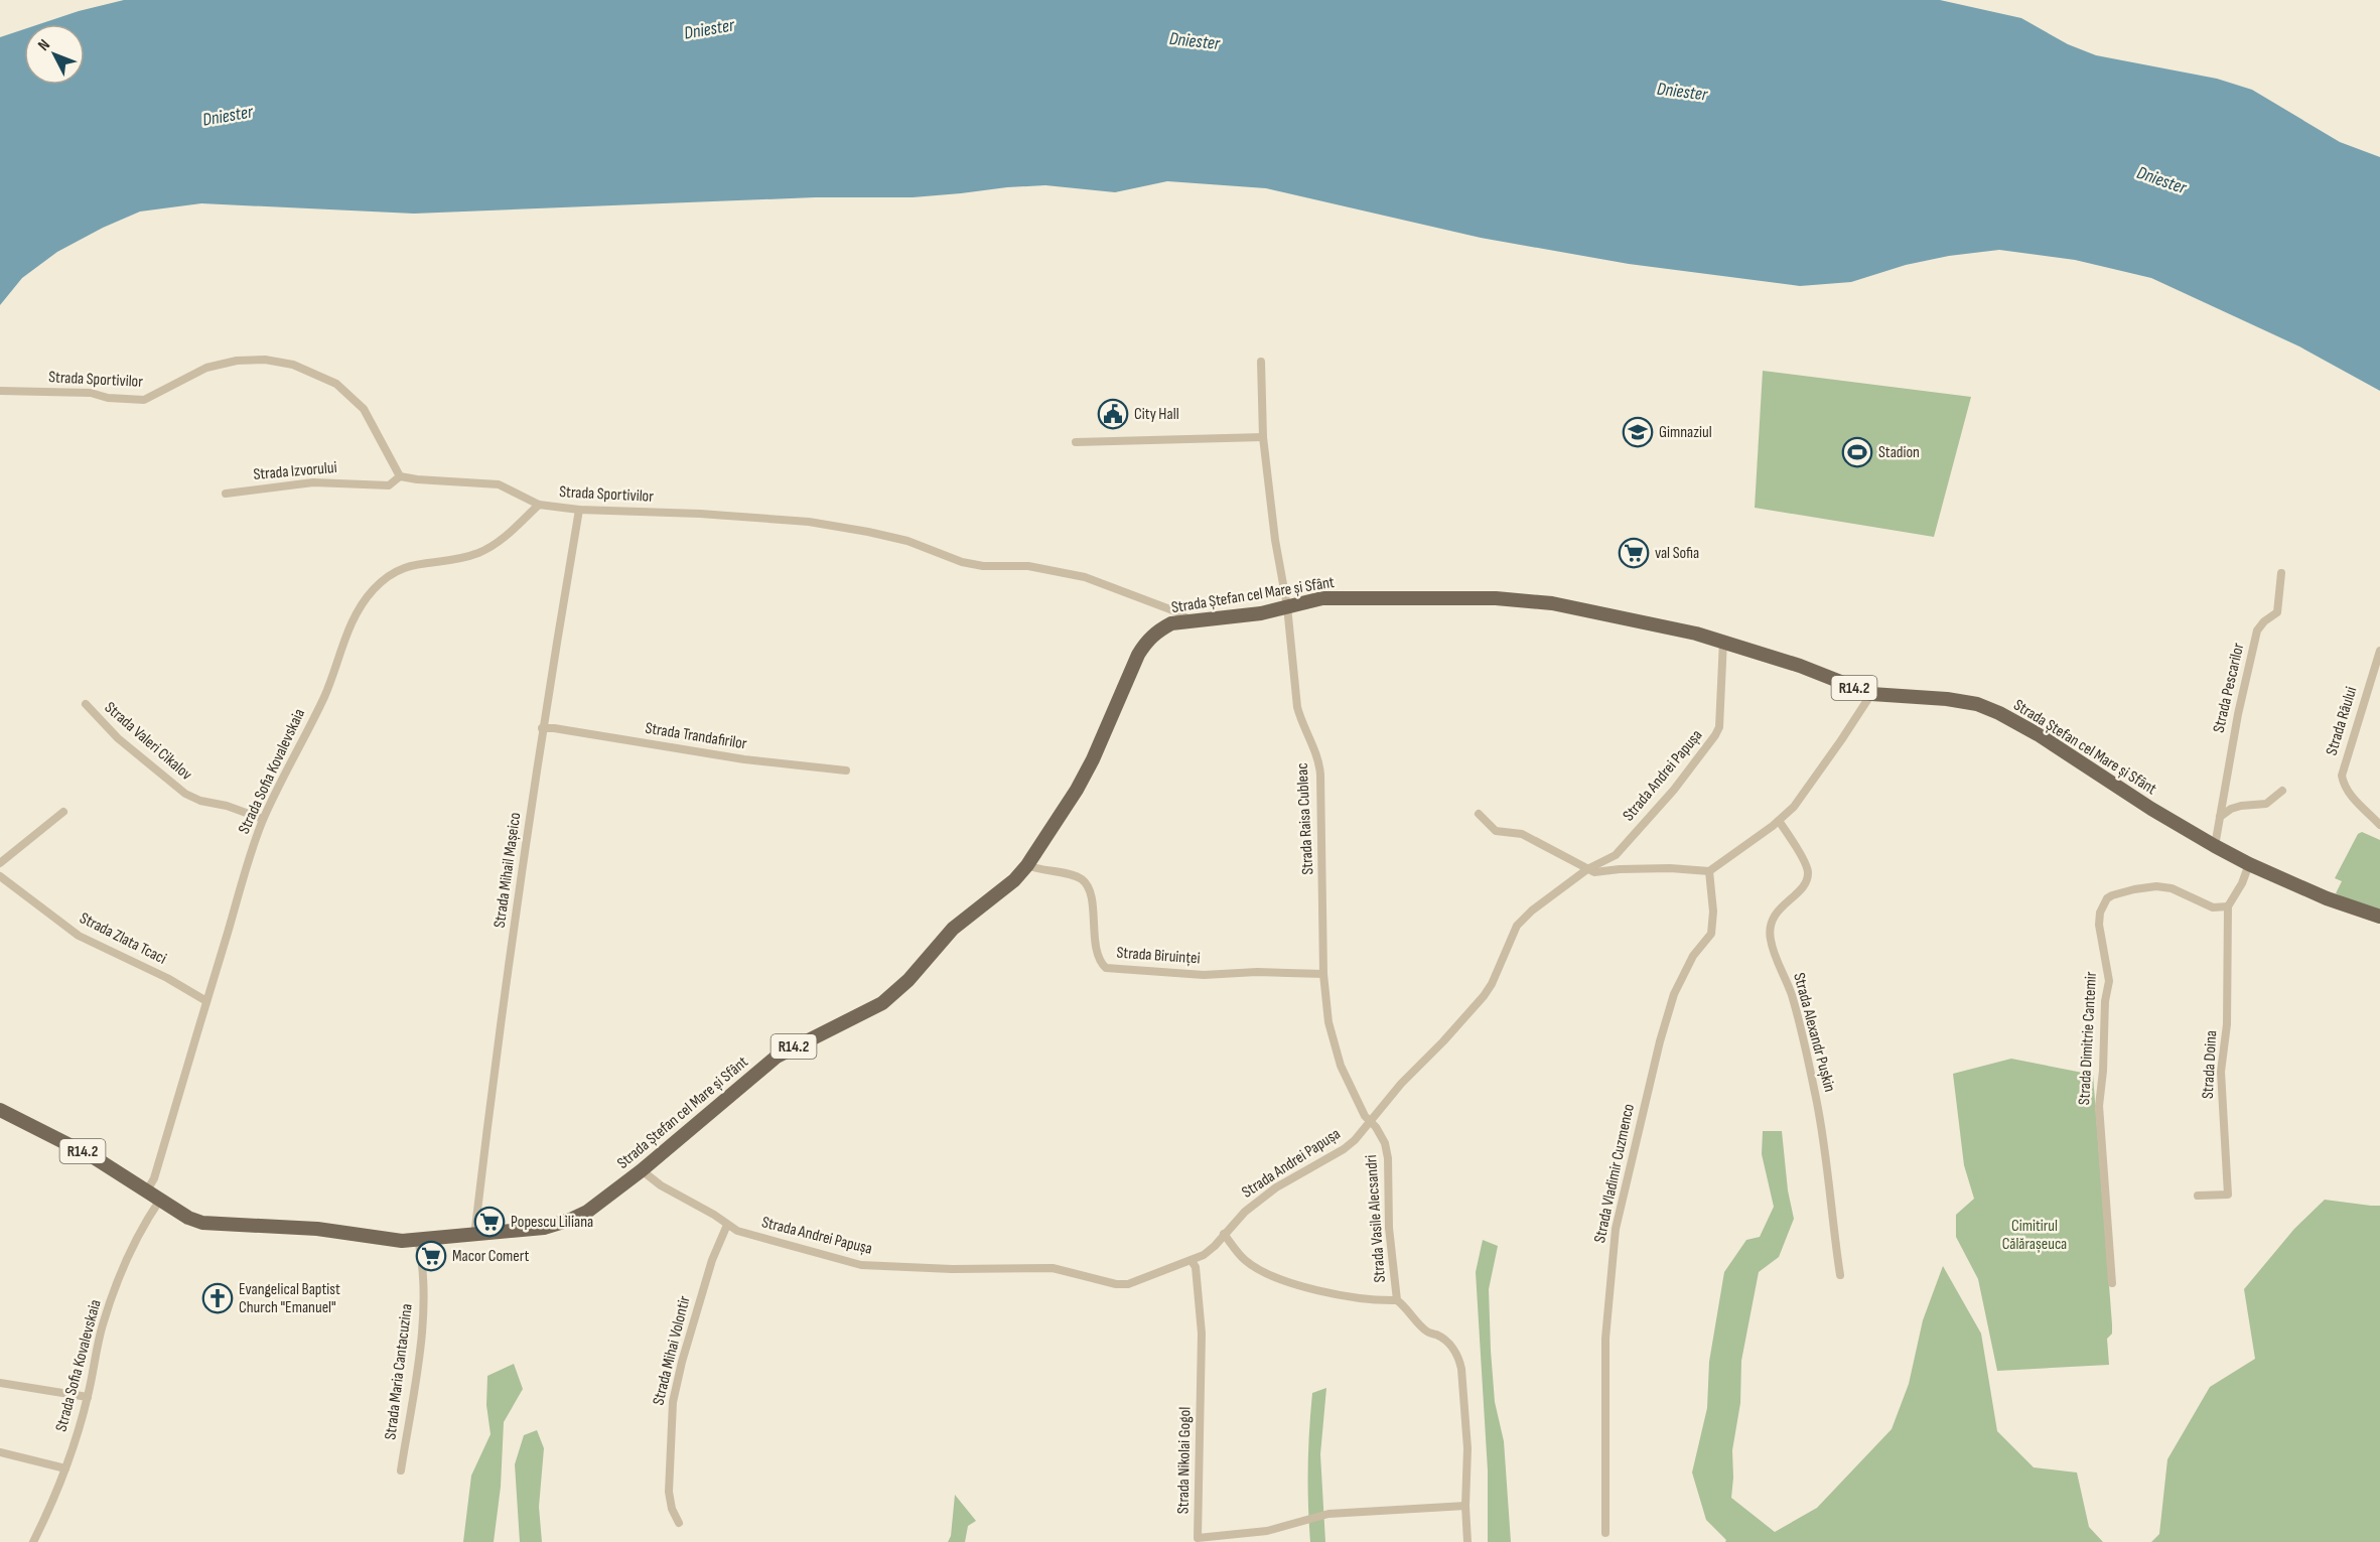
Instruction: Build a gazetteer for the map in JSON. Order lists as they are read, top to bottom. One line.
{"streets":{"main road":["Strada Ștefan cel Mare și Sfânt","R14.2"],"street":["Strada Sportivilor","Strada Izvorului","Strada Pescarilor","Strada Râului","Strada Trandafirilor","Strada Valeri Cikalov","Strada Sofia Kovalevskaia","Strada Andrei Papușa","Strada Raisa Cubleac","Strada Mihail Mașeico","Strada Zlata Tcaci","Strada Biruinței","Strada Alexandr Pușkin","Strada Dimitrie Cantemir","Strada Doina","Strada Vladimir Cuzmenco","Strada Vasile Alecsandri","Strada Mihai Volontir","Strada Maria Cantacuzina","Strada Nikolai Gogol"]},"crossings":[["Strada Sportivilor","Strada Izvorului"],["Strada Sportivilor","Strada Ștefan cel Mare și Sfânt"],["Strada Sportivilor","Strada Sofia Kovalevskaia"],["Strada Sportivilor","Strada Mihail Mașeico"],["Strada Ștefan cel Mare și Sfânt","Strada Pescarilor"],["Strada Ștefan cel Mare și Sfânt","Strada Sofia Kovalevskaia"],["Strada Ștefan cel Mare și Sfânt","Strada Andrei Papușa"],["Strada Ștefan cel Mare și Sfânt","Strada Raisa Cubleac"],["Strada Ștefan cel Mare și Sfânt","Strada Mihail Mașeico"],["Strada Ștefan cel Mare și Sfânt","Strada Biruinței"],["Strada Ștefan cel Mare și Sfânt","Strada Maria Cantacuzina"],["Strada Trandafirilor","Strada Mihail Mașeico"],["Strada Valeri Cikalov","Strada Sofia Kovalevskaia"],["Strada Sofia Kovalevskaia","Strada Zlata Tcaci"],["Strada Andrei Papușa","Strada Raisa Cubleac"],["Strada Andrei Papușa","Strada Vasile Alecsandri"],["Strada Andrei Papușa","Strada Mihai Volontir"],["Strada Andrei Papușa","Strada Nikolai Gogol"],["Strada Raisa Cubleac","Strada Biruinței"],["Strada Raisa Cubleac","Strada Vasile Alecsandri"],["Strada Dimitrie Cantemir","Strada Doina"],["Strada Vasile Alecsandri","Strada Nikolai Gogol"]],"water":["Dniester"],"parks":["Cimitirul Călărașeuca"],"places":{"public building":["City Hall"],"school or university":["Gimnaziul"],"sports":["Stadion"],"supermarket":["val Sofia","Popescu Liliana","Macor Comert"],"church":["Evangelical Baptist Church \"Emanuel\""]},"north":"top left"}
